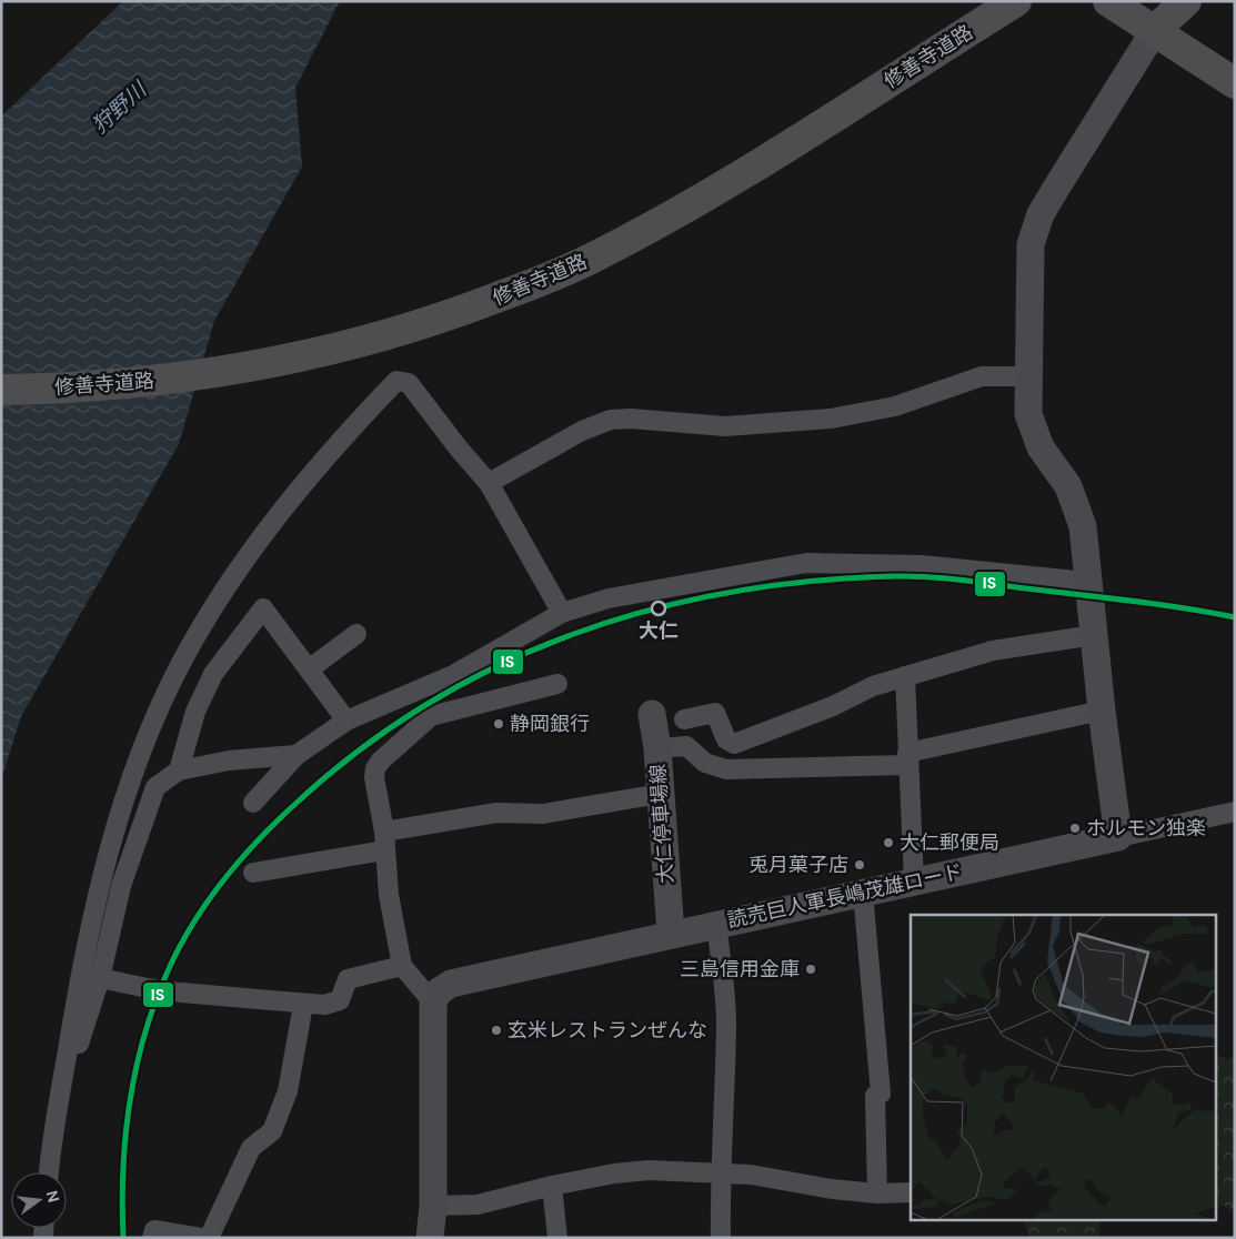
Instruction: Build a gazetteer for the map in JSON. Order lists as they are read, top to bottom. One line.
{"streets":{"highway":["修善寺道路"],"street":["大仁停車場線","読売巨人軍長嶋茂雄ロード"]},"water":["狩野川"],"places":["大仁","静岡銀行","ホルモン独楽","大仁郵便局","兎月菓子店","三島信用金庫","玄米レストランぜんな"],"lines":["transit line IS"],"north":"right"}
